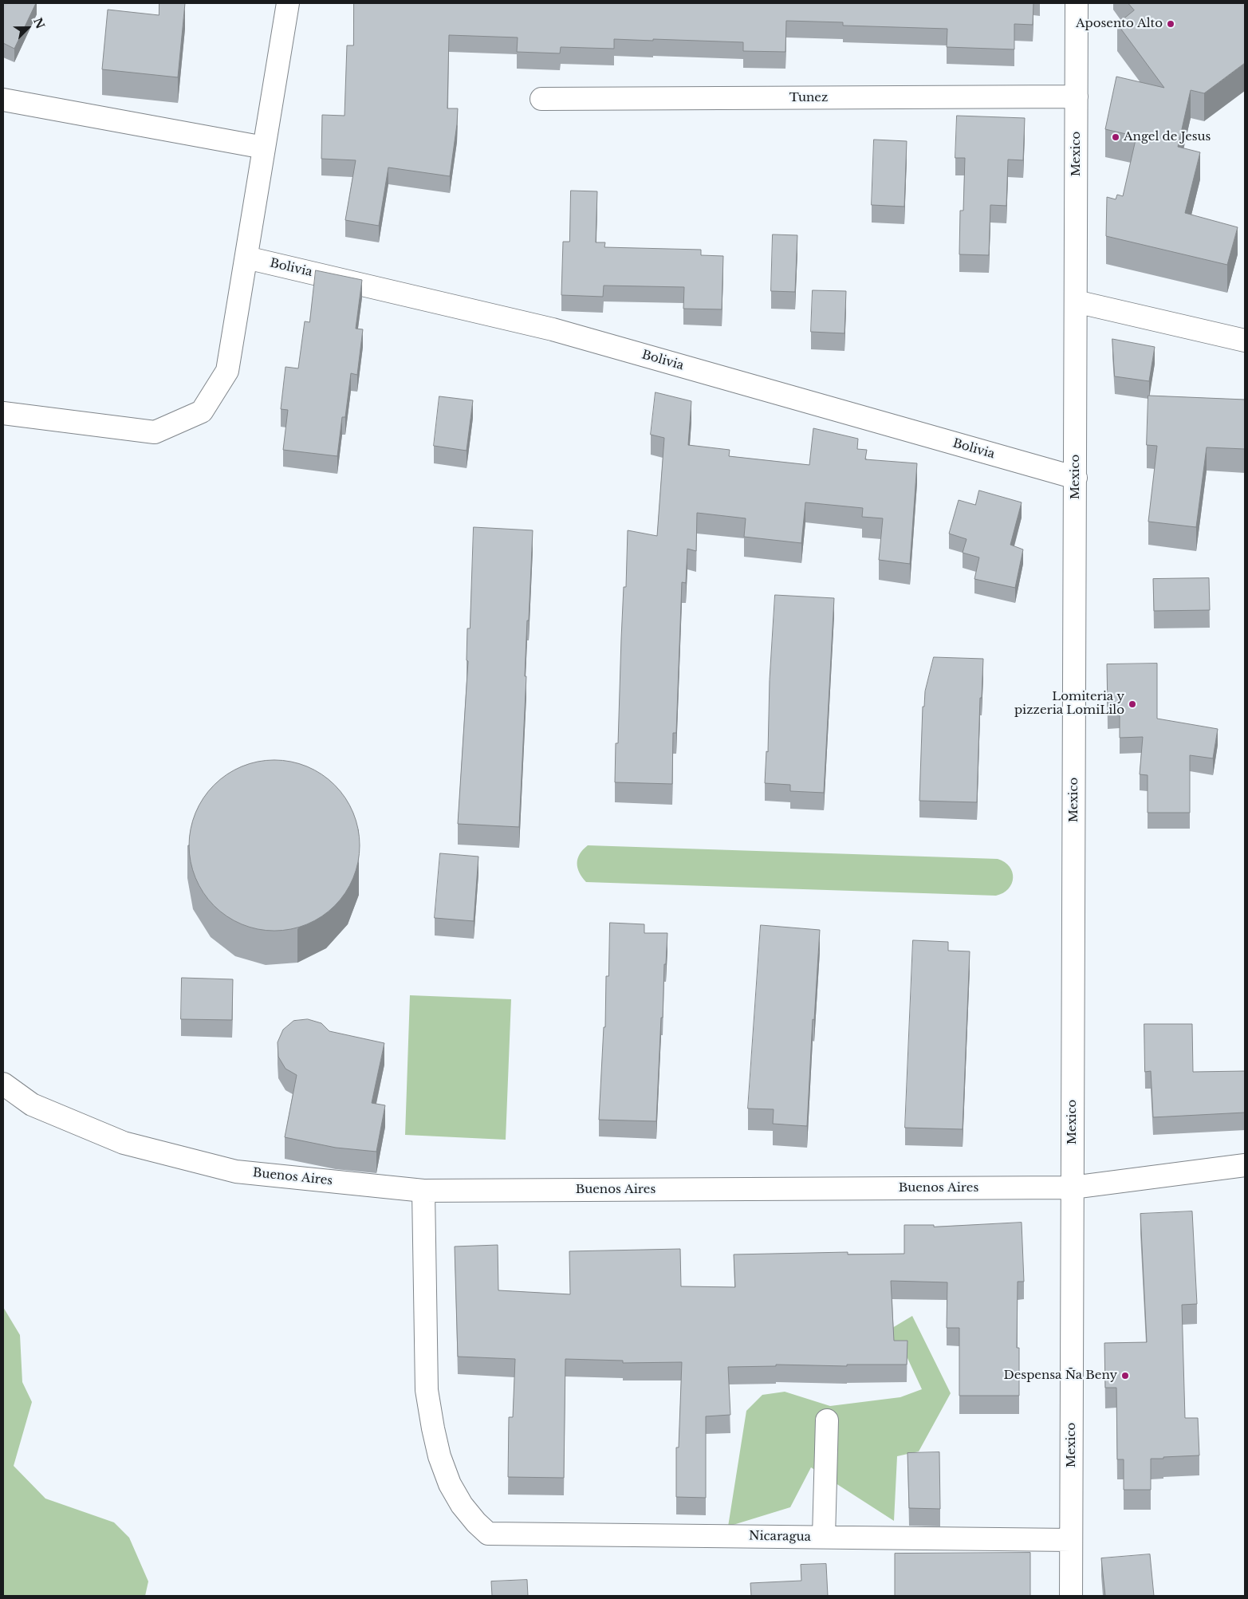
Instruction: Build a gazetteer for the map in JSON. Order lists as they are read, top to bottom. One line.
{"streets":{"street":["Tunez","Mexico","Bolivia","Buenos Aires","Nicaragua"]},"crossings":[["Tunez","Mexico"],["Mexico","Bolivia"],["Mexico","Buenos Aires"],["Mexico","Nicaragua"],["Buenos Aires","Nicaragua"]],"places":["Aposento Alto","Angel de Jesus","Lomiteria y pizzeria LomiLilo","Despensa Ña Beny"],"north":"top right"}
